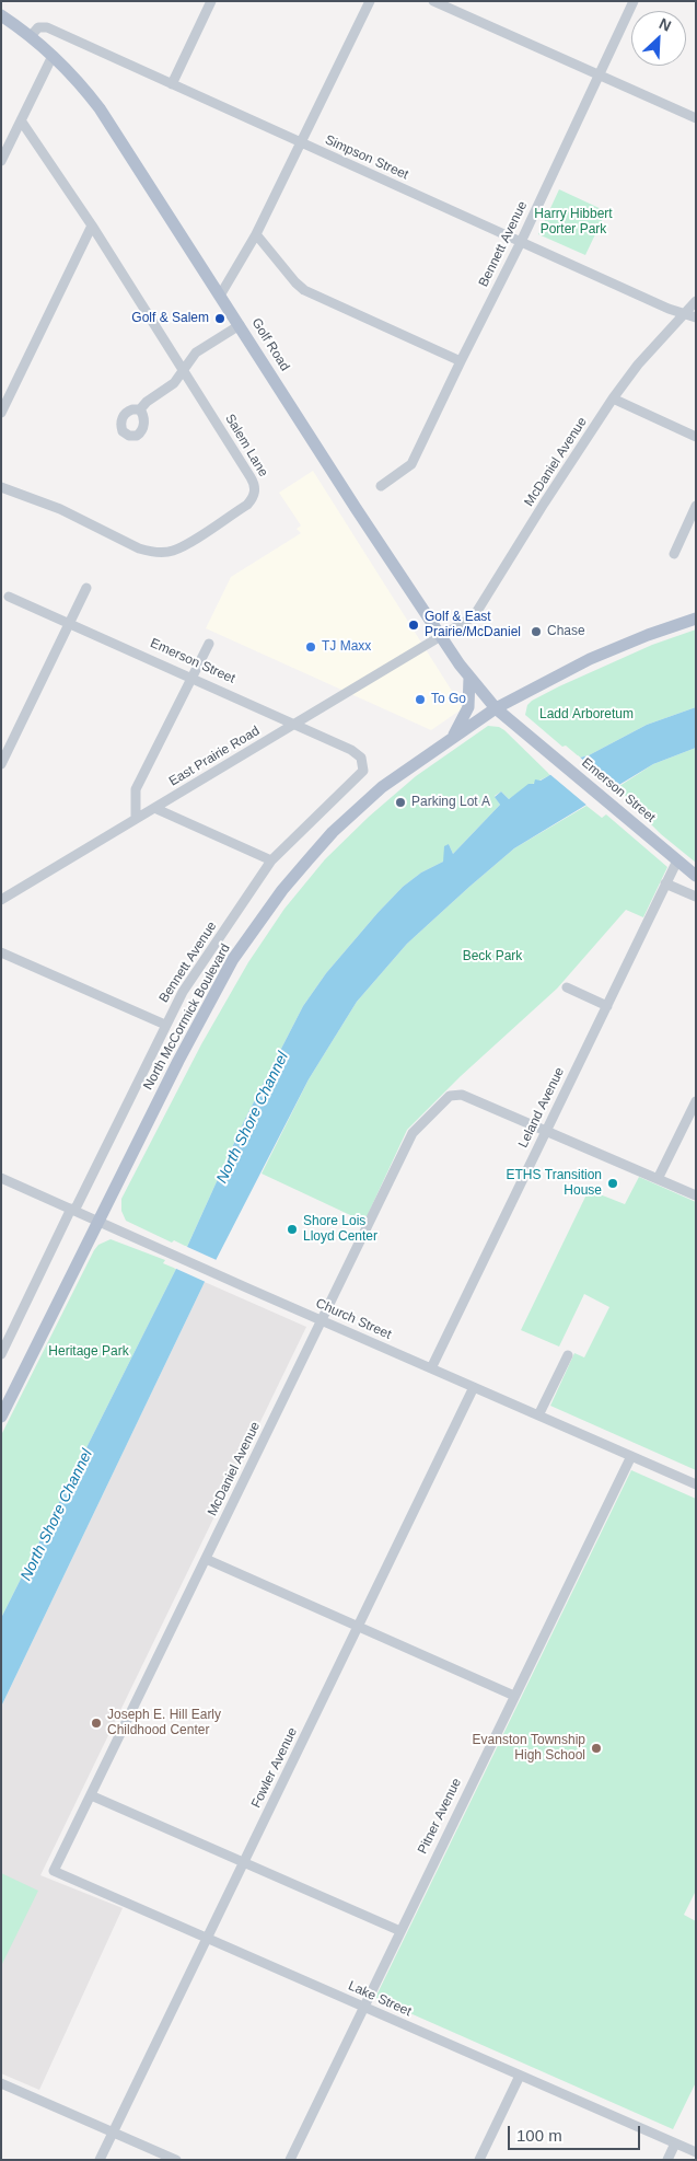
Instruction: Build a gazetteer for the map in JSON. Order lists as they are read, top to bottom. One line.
{"streets":{"main road":["Golf Road","Emerson Street","North McCormick Boulevard"],"street":["Simpson Street","Bennett Avenue","Salem Lane","McDaniel Avenue","East Prairie Road","Leland Avenue","Church Street","Fowler Avenue","Pitner Avenue","Lake Street"]},"crossings":[["Simpson Street","Bennett Avenue"],["Simpson Street","Golf Road"],["Simpson Street","McDaniel Avenue"],["Bennett Avenue","Emerson Street"],["Bennett Avenue","Church Street"],["Golf Road","McDaniel Avenue"],["Golf Road","Emerson Street"],["Golf Road","East Prairie Road"],["Golf Road","North McCormick Boulevard"],["McDaniel Avenue","East Prairie Road"],["McDaniel Avenue","Leland Avenue"],["McDaniel Avenue","Church Street"],["McDaniel Avenue","Lake Street"],["Emerson Street","East Prairie Road"],["Emerson Street","North McCormick Boulevard"],["Emerson Street","Leland Avenue"],["North McCormick Boulevard","Church Street"],["Leland Avenue","Church Street"],["Church Street","Fowler Avenue"],["Church Street","Pitner Avenue"],["Fowler Avenue","Lake Street"],["Pitner Avenue","Lake Street"]],"water":["North Shore Channel"],"parks":["Harry Hibbert Porter Park","Ladd Arboretum","Beck Park","Heritage Park"],"places":["Golf & Salem","Golf & East Prairie/McDaniel","Chase","TJ Maxx","To Go","Parking Lot A","ETHS Transition House","Shore Lois Lloyd Center","Joseph E. Hill Early Childhood Center","Evanston Township High School"],"scale_bar":"100 m","north":"top right"}
